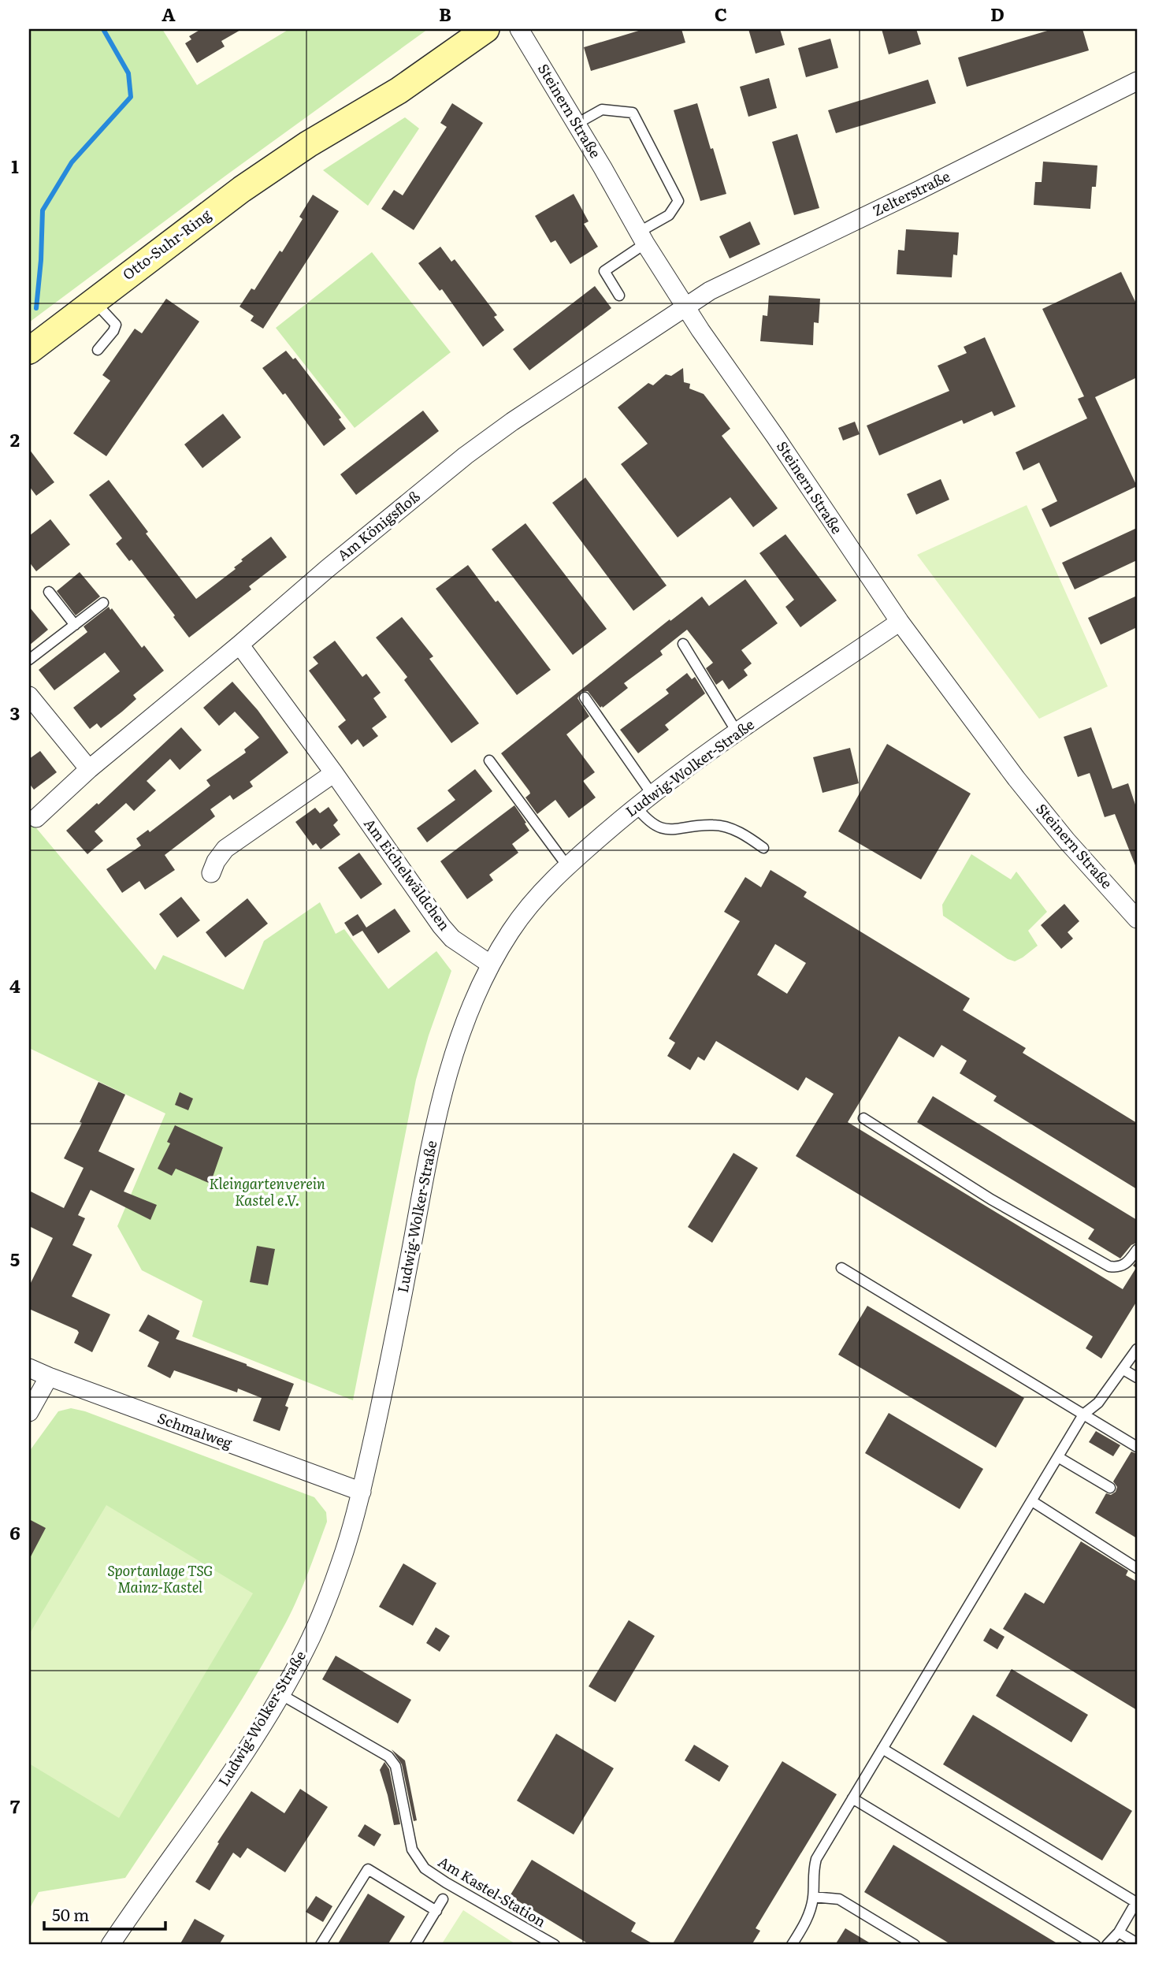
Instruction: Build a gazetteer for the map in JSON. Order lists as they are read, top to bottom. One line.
{"streets":{"street":["Steinern Straße","Zelterstraße","Otto-Suhr-Ring","Am Königsfloß","Ludwig-Wolker-Straße","Am Eichelwäldchen","Schmalweg"],"lane":["Am Kastel-Station"]},"crossings":[["Steinern Straße","Zelterstraße"],["Steinern Straße","Am Königsfloß"],["Steinern Straße","Ludwig-Wolker-Straße"],["Zelterstraße","Am Königsfloß"],["Am Königsfloß","Am Eichelwäldchen"],["Ludwig-Wolker-Straße","Am Eichelwäldchen"],["Ludwig-Wolker-Straße","Schmalweg"],["Ludwig-Wolker-Straße","Am Kastel-Station"]],"parks":["Kleingartenverein Kastel e.V.","Sportanlage TSG Mainz-Kastel"],"scale_bar":"50 m","grid":{"columns":["A","B","C","D"],"rows":["1","2","3","4","5","6","7"]}}
